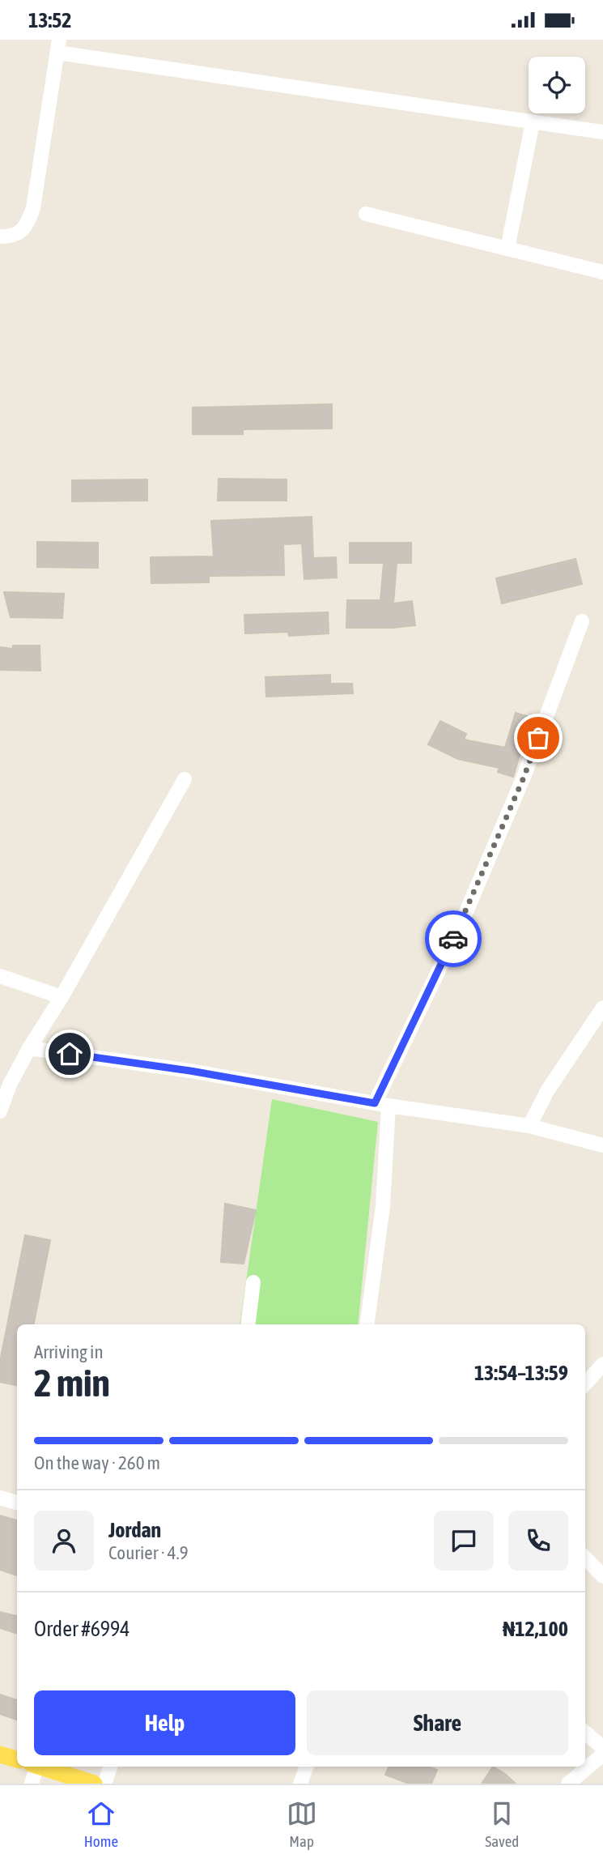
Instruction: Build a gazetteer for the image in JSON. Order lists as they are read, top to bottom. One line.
{"page":{"status":"13:52","heading":["2 min","Arriving in","13:54–13:59"],"panel":["Jordan","Courier · 4.9","Order #6994","₦12,100"],"bar":"On the way · 260 m","buttons":["Help","Share"],"tabs":["Home","Map","Saved"]}}
